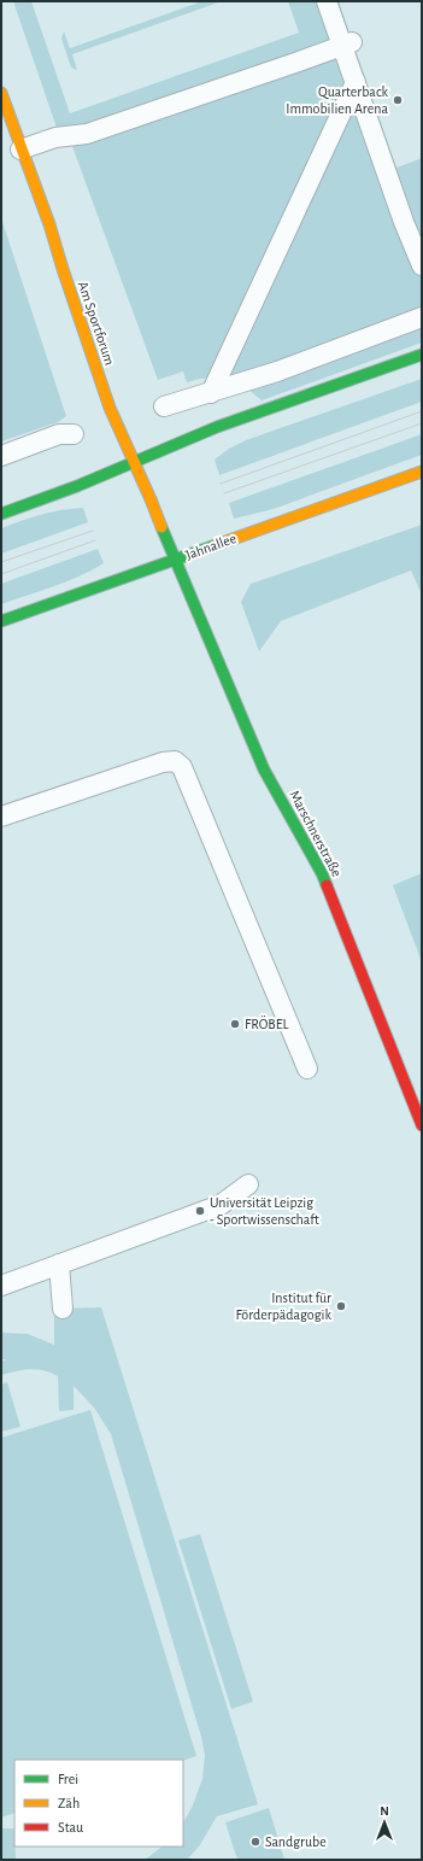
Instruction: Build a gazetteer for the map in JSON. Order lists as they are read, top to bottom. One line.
{"streets":{"main road":["Am Sportforum","Jahnallee","Marschnerstraße"]},"crossings":[["Am Sportforum","Jahnallee"],["Am Sportforum","Marschnerstraße"],["Jahnallee","Marschnerstraße"]],"places":["Quarterback Immobilien Arena","FRÖBEL","Universität Leipzig - Sportwissenschaft","Institut für Förderpädagogik","Sandgrube"],"legend":["Frei","Zäh","Stau"],"north":"top"}
